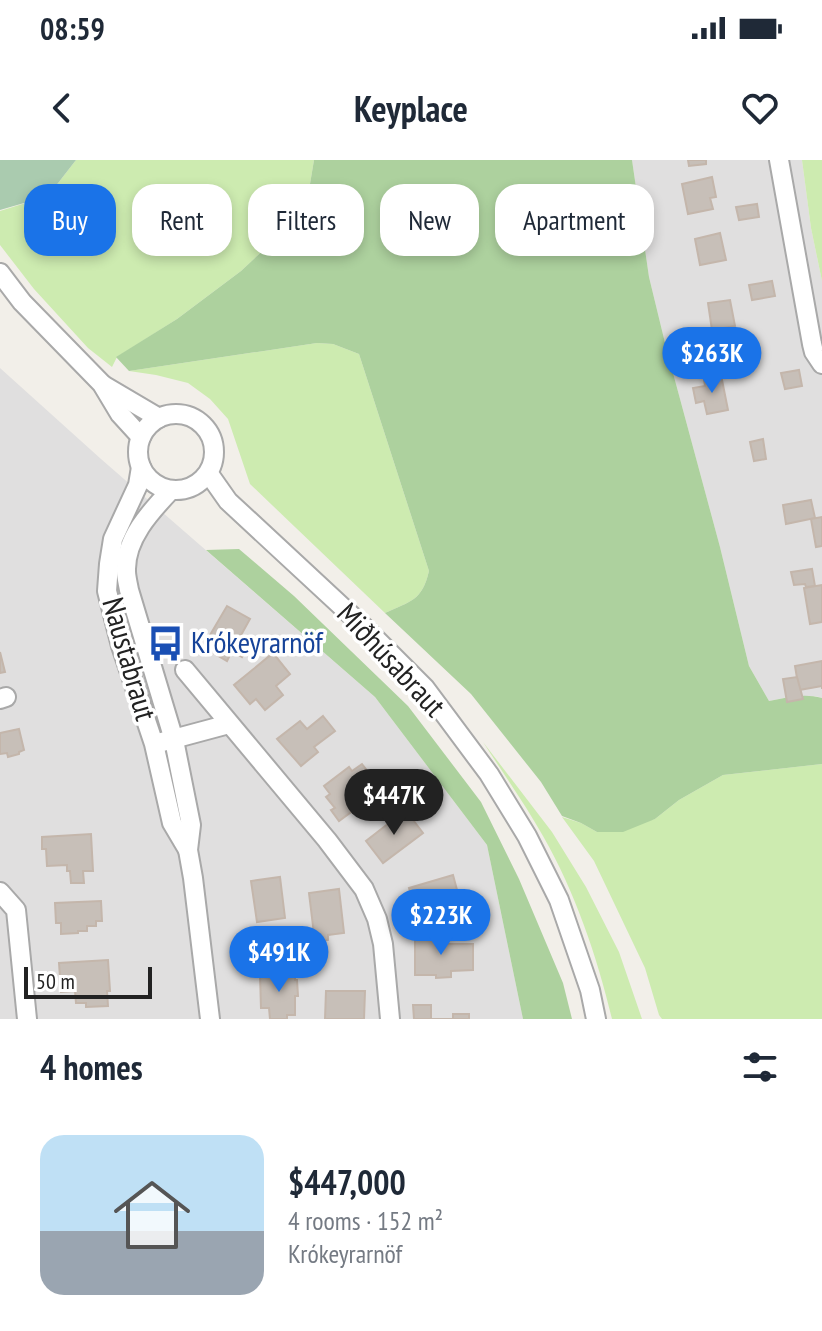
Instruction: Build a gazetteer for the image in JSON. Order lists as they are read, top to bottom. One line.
{"streets":{"street":["Naustabraut","Miðhúsabraut"]},"crossings":[["Naustabraut","Miðhúsabraut"]],"places":{"bus stop":["Krókeyrarnöf"]},"scale_bar":"50 m","page":{"status":"08:59","header":"Keyplace","chip":["Buy","Rent","Filters","New","Apartment"],"price":["$263K","$447K","$223K","$491K"],"scale":"50 m","heading":"4 homes","list":[{"name":"$447,000","note":"4 rooms · 152 m² · Krókeyrarnöf"}]}}
